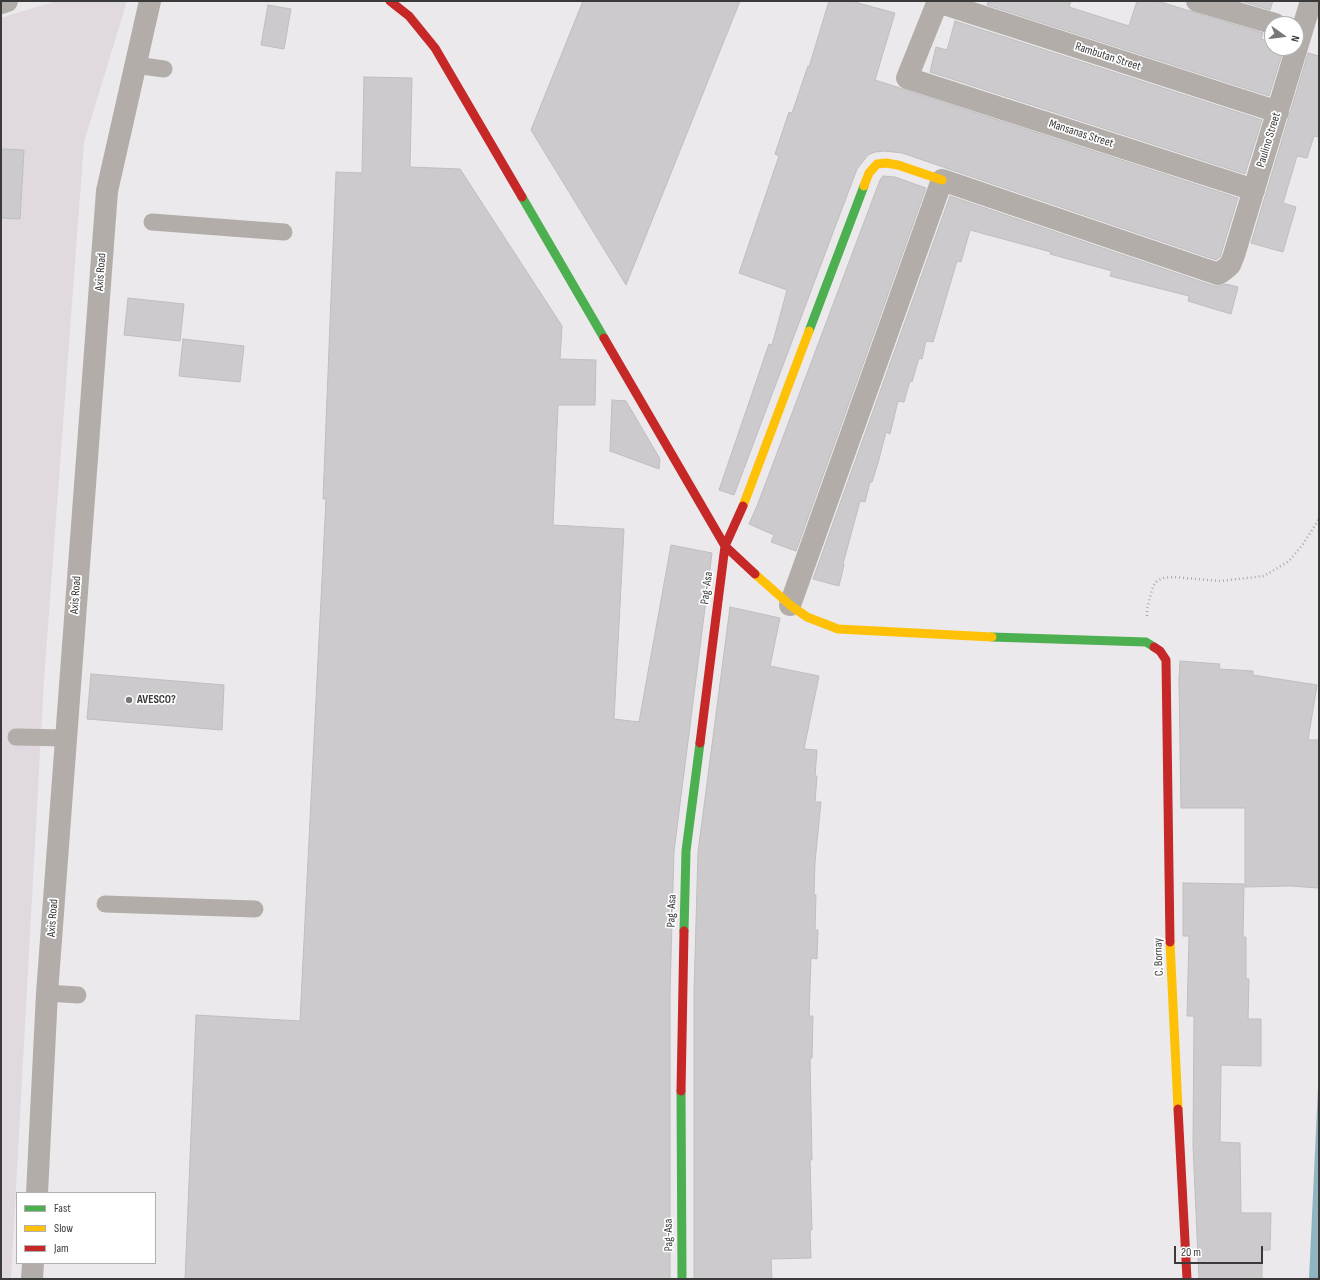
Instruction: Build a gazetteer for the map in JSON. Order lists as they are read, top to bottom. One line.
{"streets":{"street":["Rambutan Street","Mansanas Street","Paulino Street","Axis Road","Pag-Asa","C. Bornay"]},"crossings":[["Rambutan Street","Mansanas Street"],["Rambutan Street","Paulino Street"],["Mansanas Street","Paulino Street"],["Paulino Street","Pag-Asa"]],"places":["AVESCO?"],"legend":["Fast","Slow","Jam"],"scale_bar":"20 m","north":"right"}
